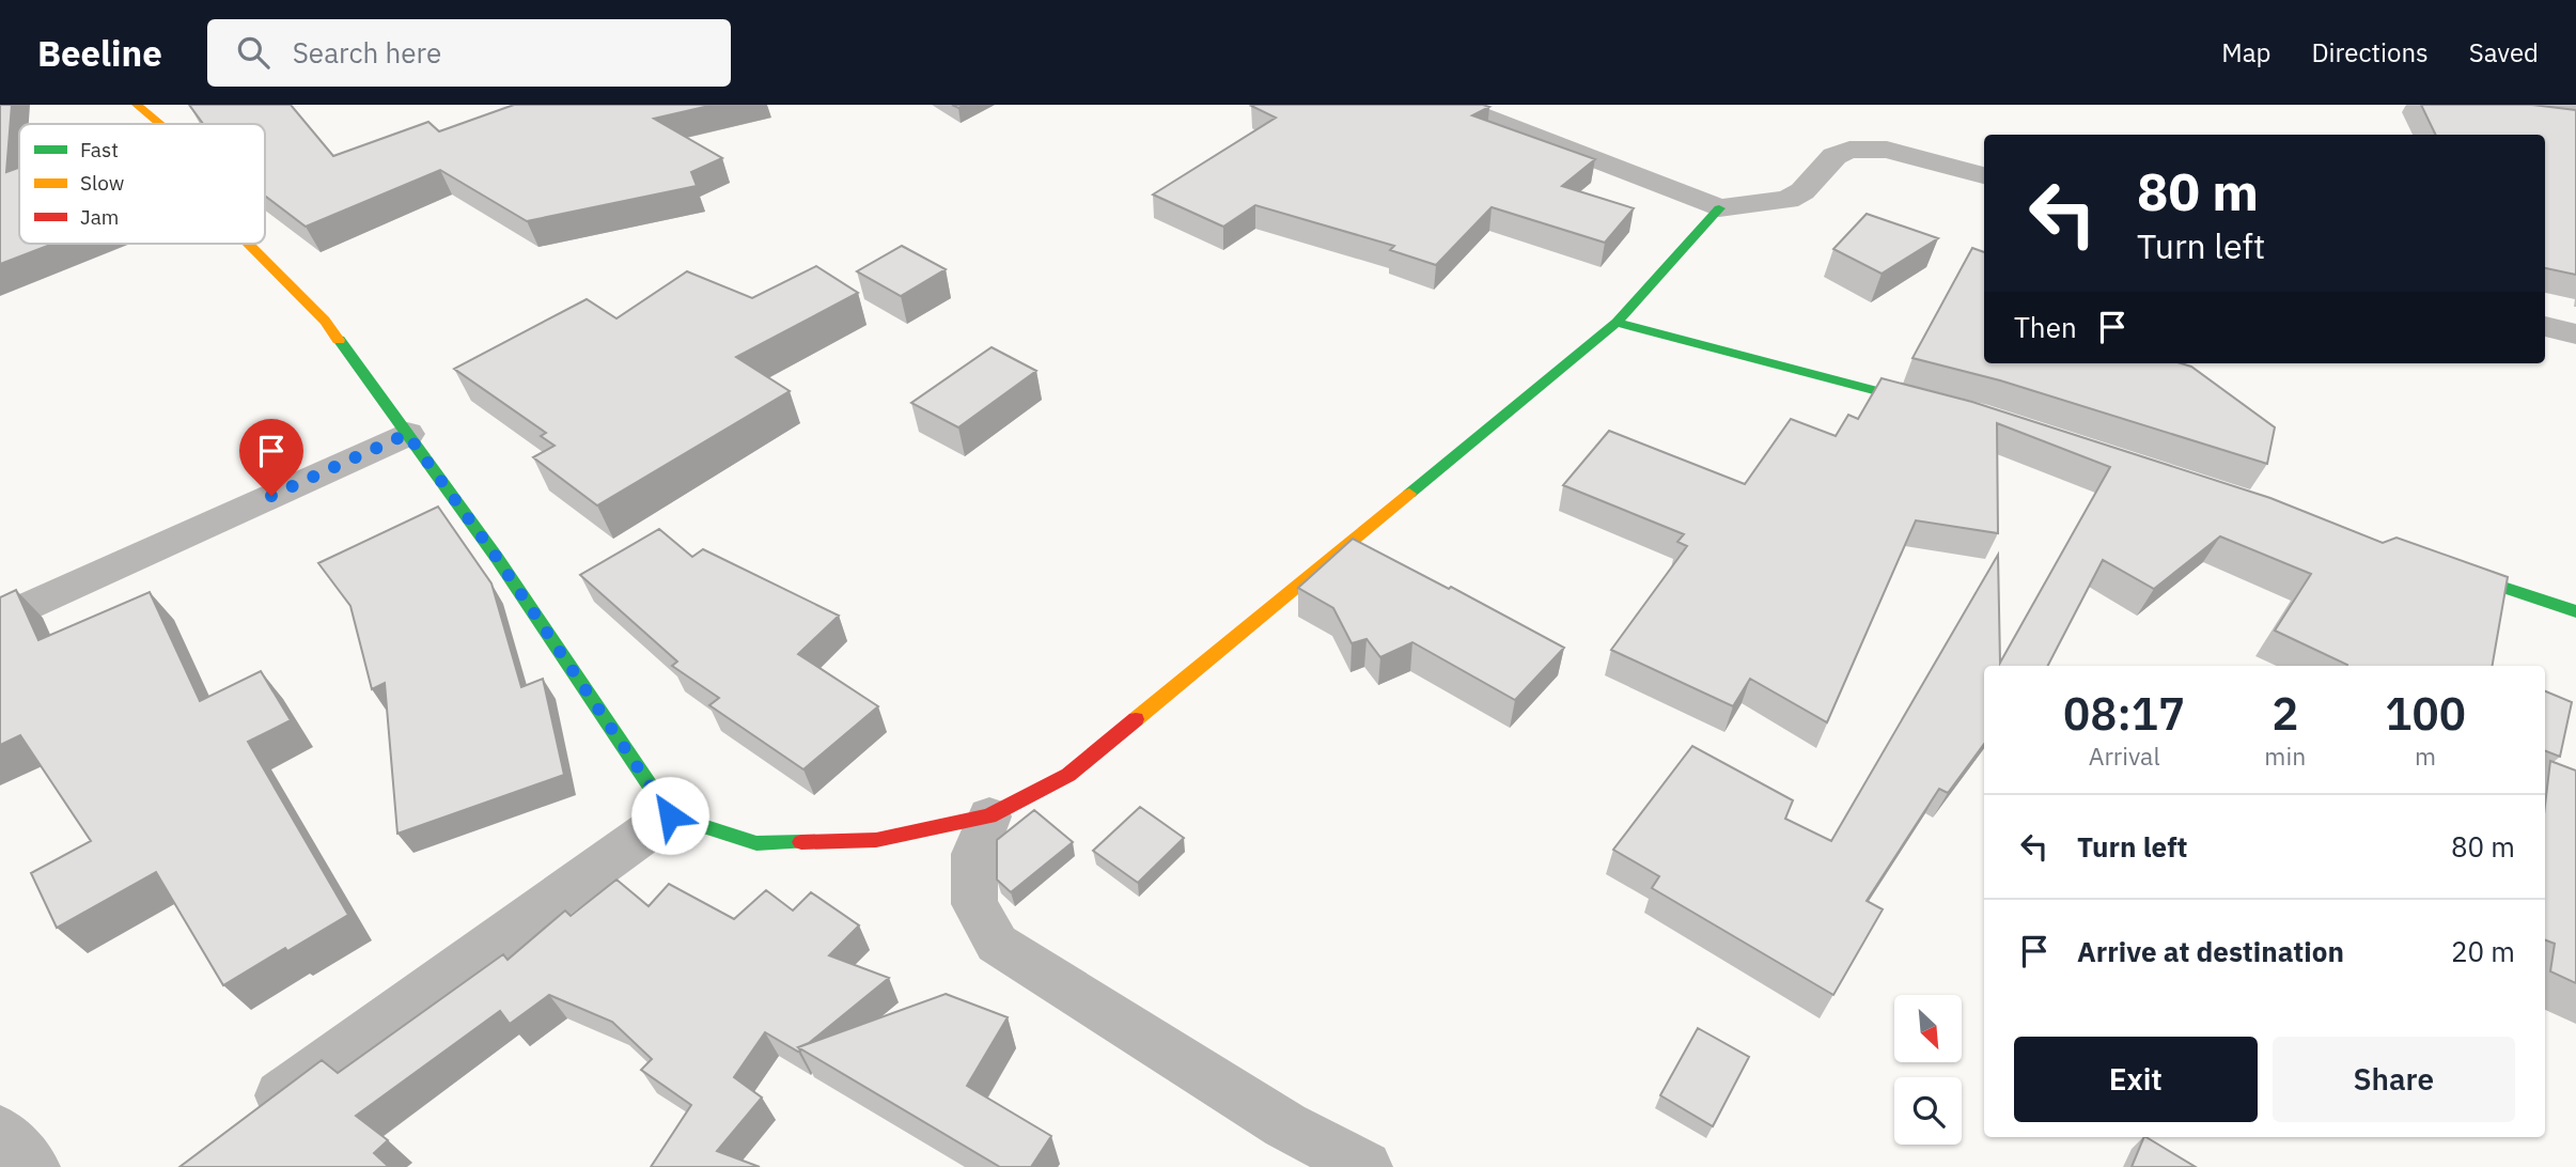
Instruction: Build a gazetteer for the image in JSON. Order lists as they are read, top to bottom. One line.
{"legend":["Fast","Slow","Jam"],"north":"bottom right","page":{"header":"Beeline","search":"Search here","nav":["Map","Directions","Saved"],"turn":["80 m","Turn left"],"then":"Then","eta":["08:17","Arrival","2","min","100","m"],"list":[{"name":"Turn left","value":"80 m"},{"name":"Arrive at destination","value":"20 m"}],"buttons":["Exit","Share"]}}
